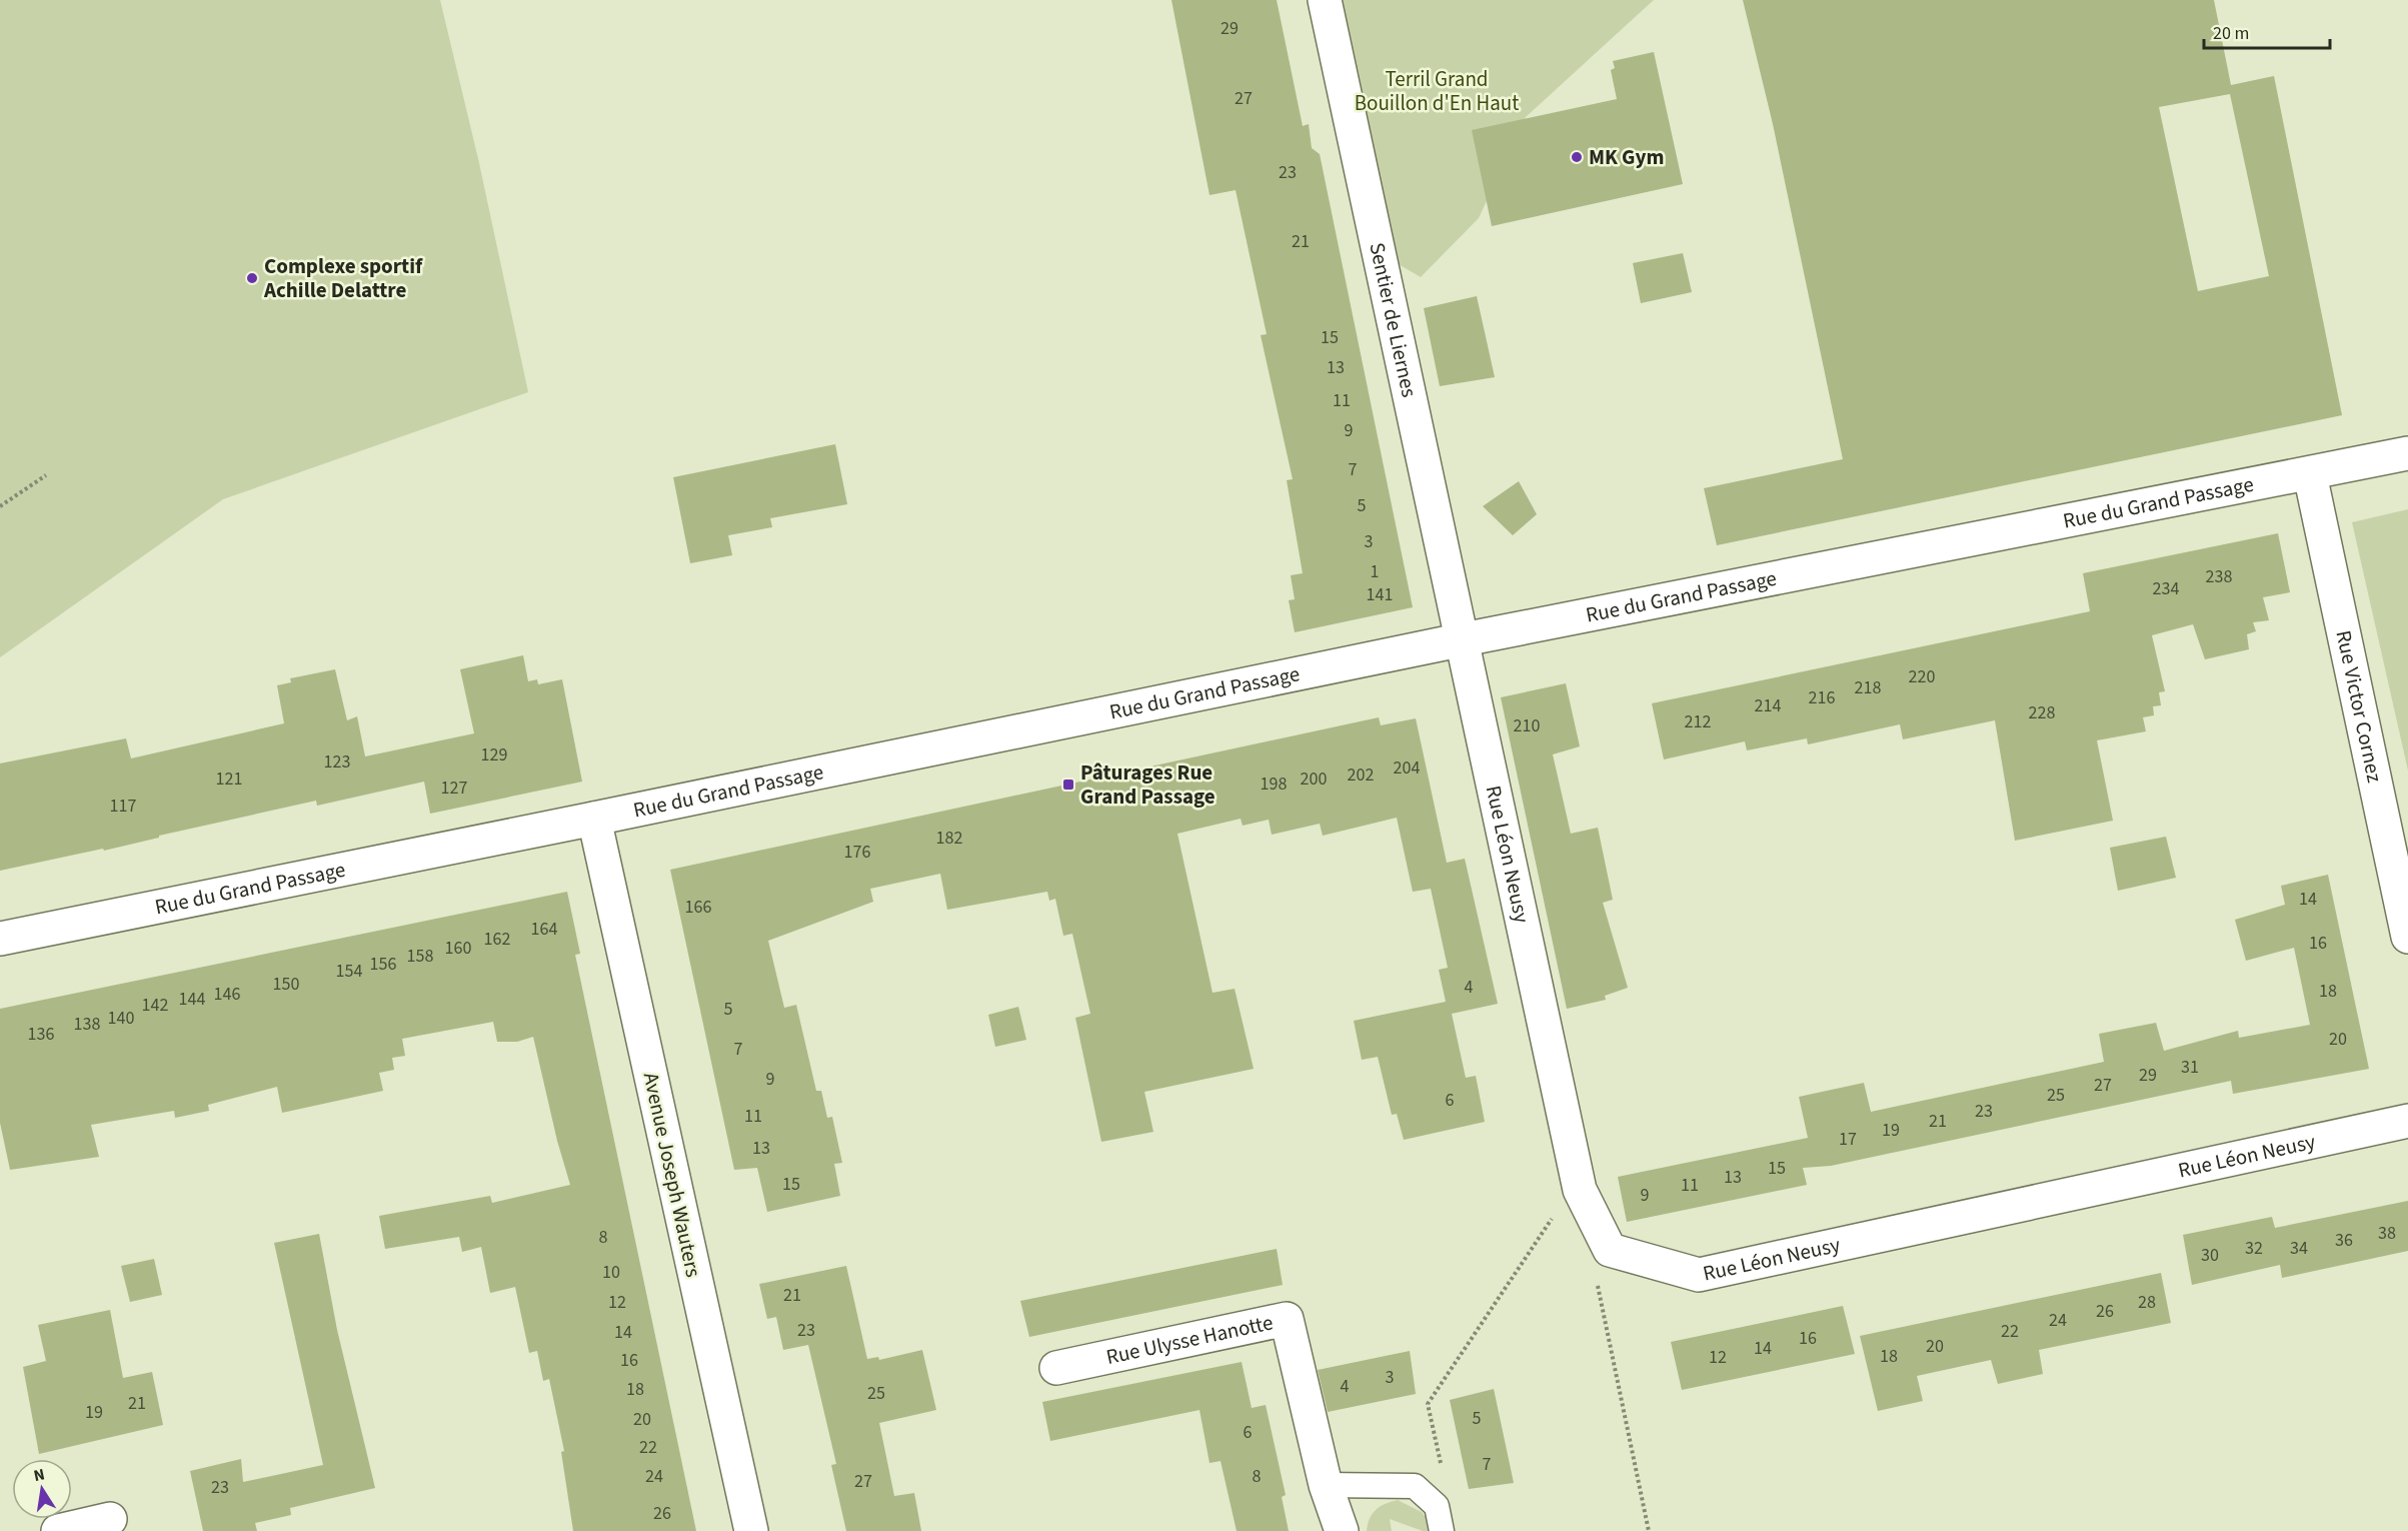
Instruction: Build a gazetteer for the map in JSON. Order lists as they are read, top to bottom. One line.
{"streets":{"street":["Sentier de Liernes","Rue du Grand Passage","Rue Victor Cornez","Rue Léon Neusy","Avenue Joseph Wauters","Rue Ulysse Hanotte"]},"crossings":[["Sentier de Liernes","Rue du Grand Passage"],["Sentier de Liernes","Rue Léon Neusy"],["Rue du Grand Passage","Rue Victor Cornez"],["Rue du Grand Passage","Rue Léon Neusy"],["Rue du Grand Passage","Avenue Joseph Wauters"]],"parks":["Terril Grand Bouillon d'En Haut"],"places":{"other":["MK Gym","Complexe sportif Achille Delattre"],"transit":["Pâturages Rue Grand Passage"]},"house_numbers":["29","27","23","21","15","13","11","9","7","5","3","1","238","234","141","220","218","216","214","228","212","210","129","123","204","202","121","200","198","127","117","182","176","14","166","164","162","16","160","158","156","154","150","4","18","146","144","142","5","140","138","136","20","7","31","29","9","27","25","6","23","11","21","19","17","13","15","13","15","11","9","38","8","36","32","34","30","10","21","12","28","26","24","23","22","14","16","20","14","18","12","16","3","4","18","25","21","19","5","20","6","22","7","24","8","27","23","26"],"scale_bar":"20 m","north":"top"}
